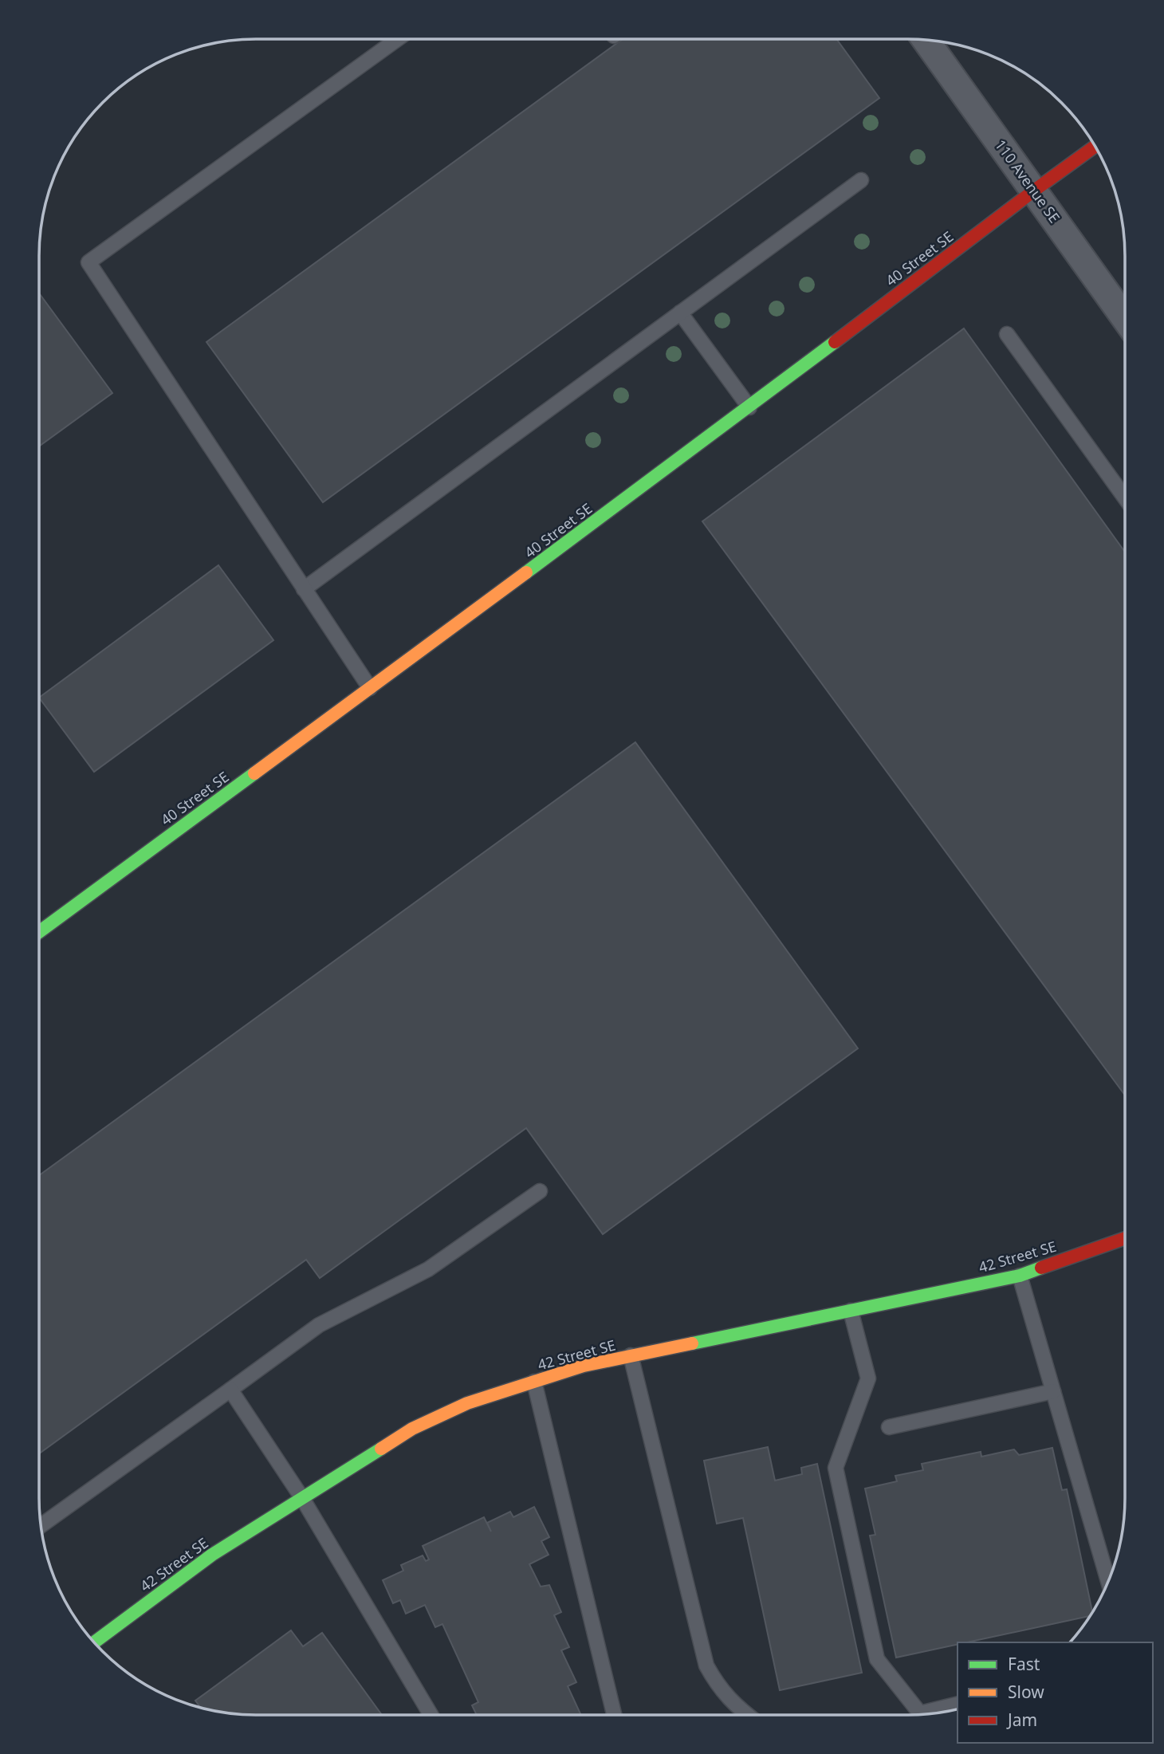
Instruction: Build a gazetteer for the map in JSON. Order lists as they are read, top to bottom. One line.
{"streets":{"street":["110 Avenue SE","40 Street SE","42 Street SE"]},"crossings":[["110 Avenue SE","40 Street SE"]],"legend":["Fast","Slow","Jam"]}
